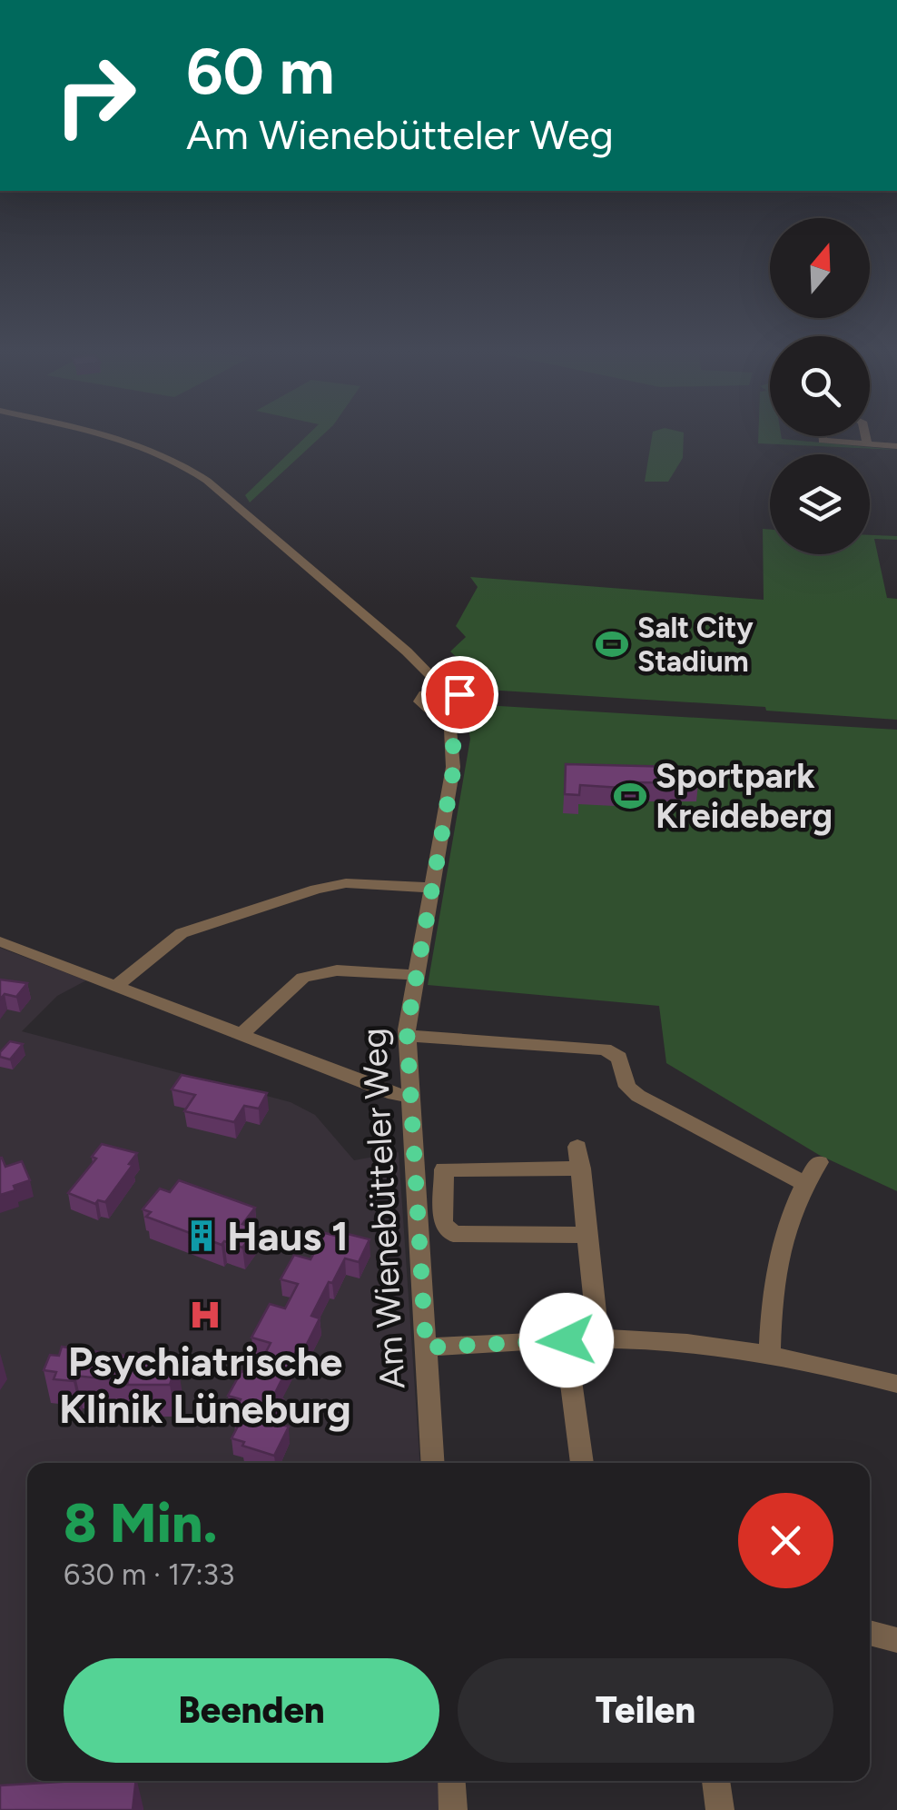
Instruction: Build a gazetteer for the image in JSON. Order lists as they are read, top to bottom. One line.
{"streets":{"street":["Am Wienebütteler Weg"]},"places":{"sports":["Salt City Stadium","Sportpark Kreideberg"],"building":["Haus 1"],"hospital":["Psychiatrische Klinik Lüneburg"]},"north":"top","page":{"turn":["60 m","Am Wienebütteler Weg"],"heading":["8 Min.","630 m · 17:33"],"buttons":["Beenden","Teilen"]}}
